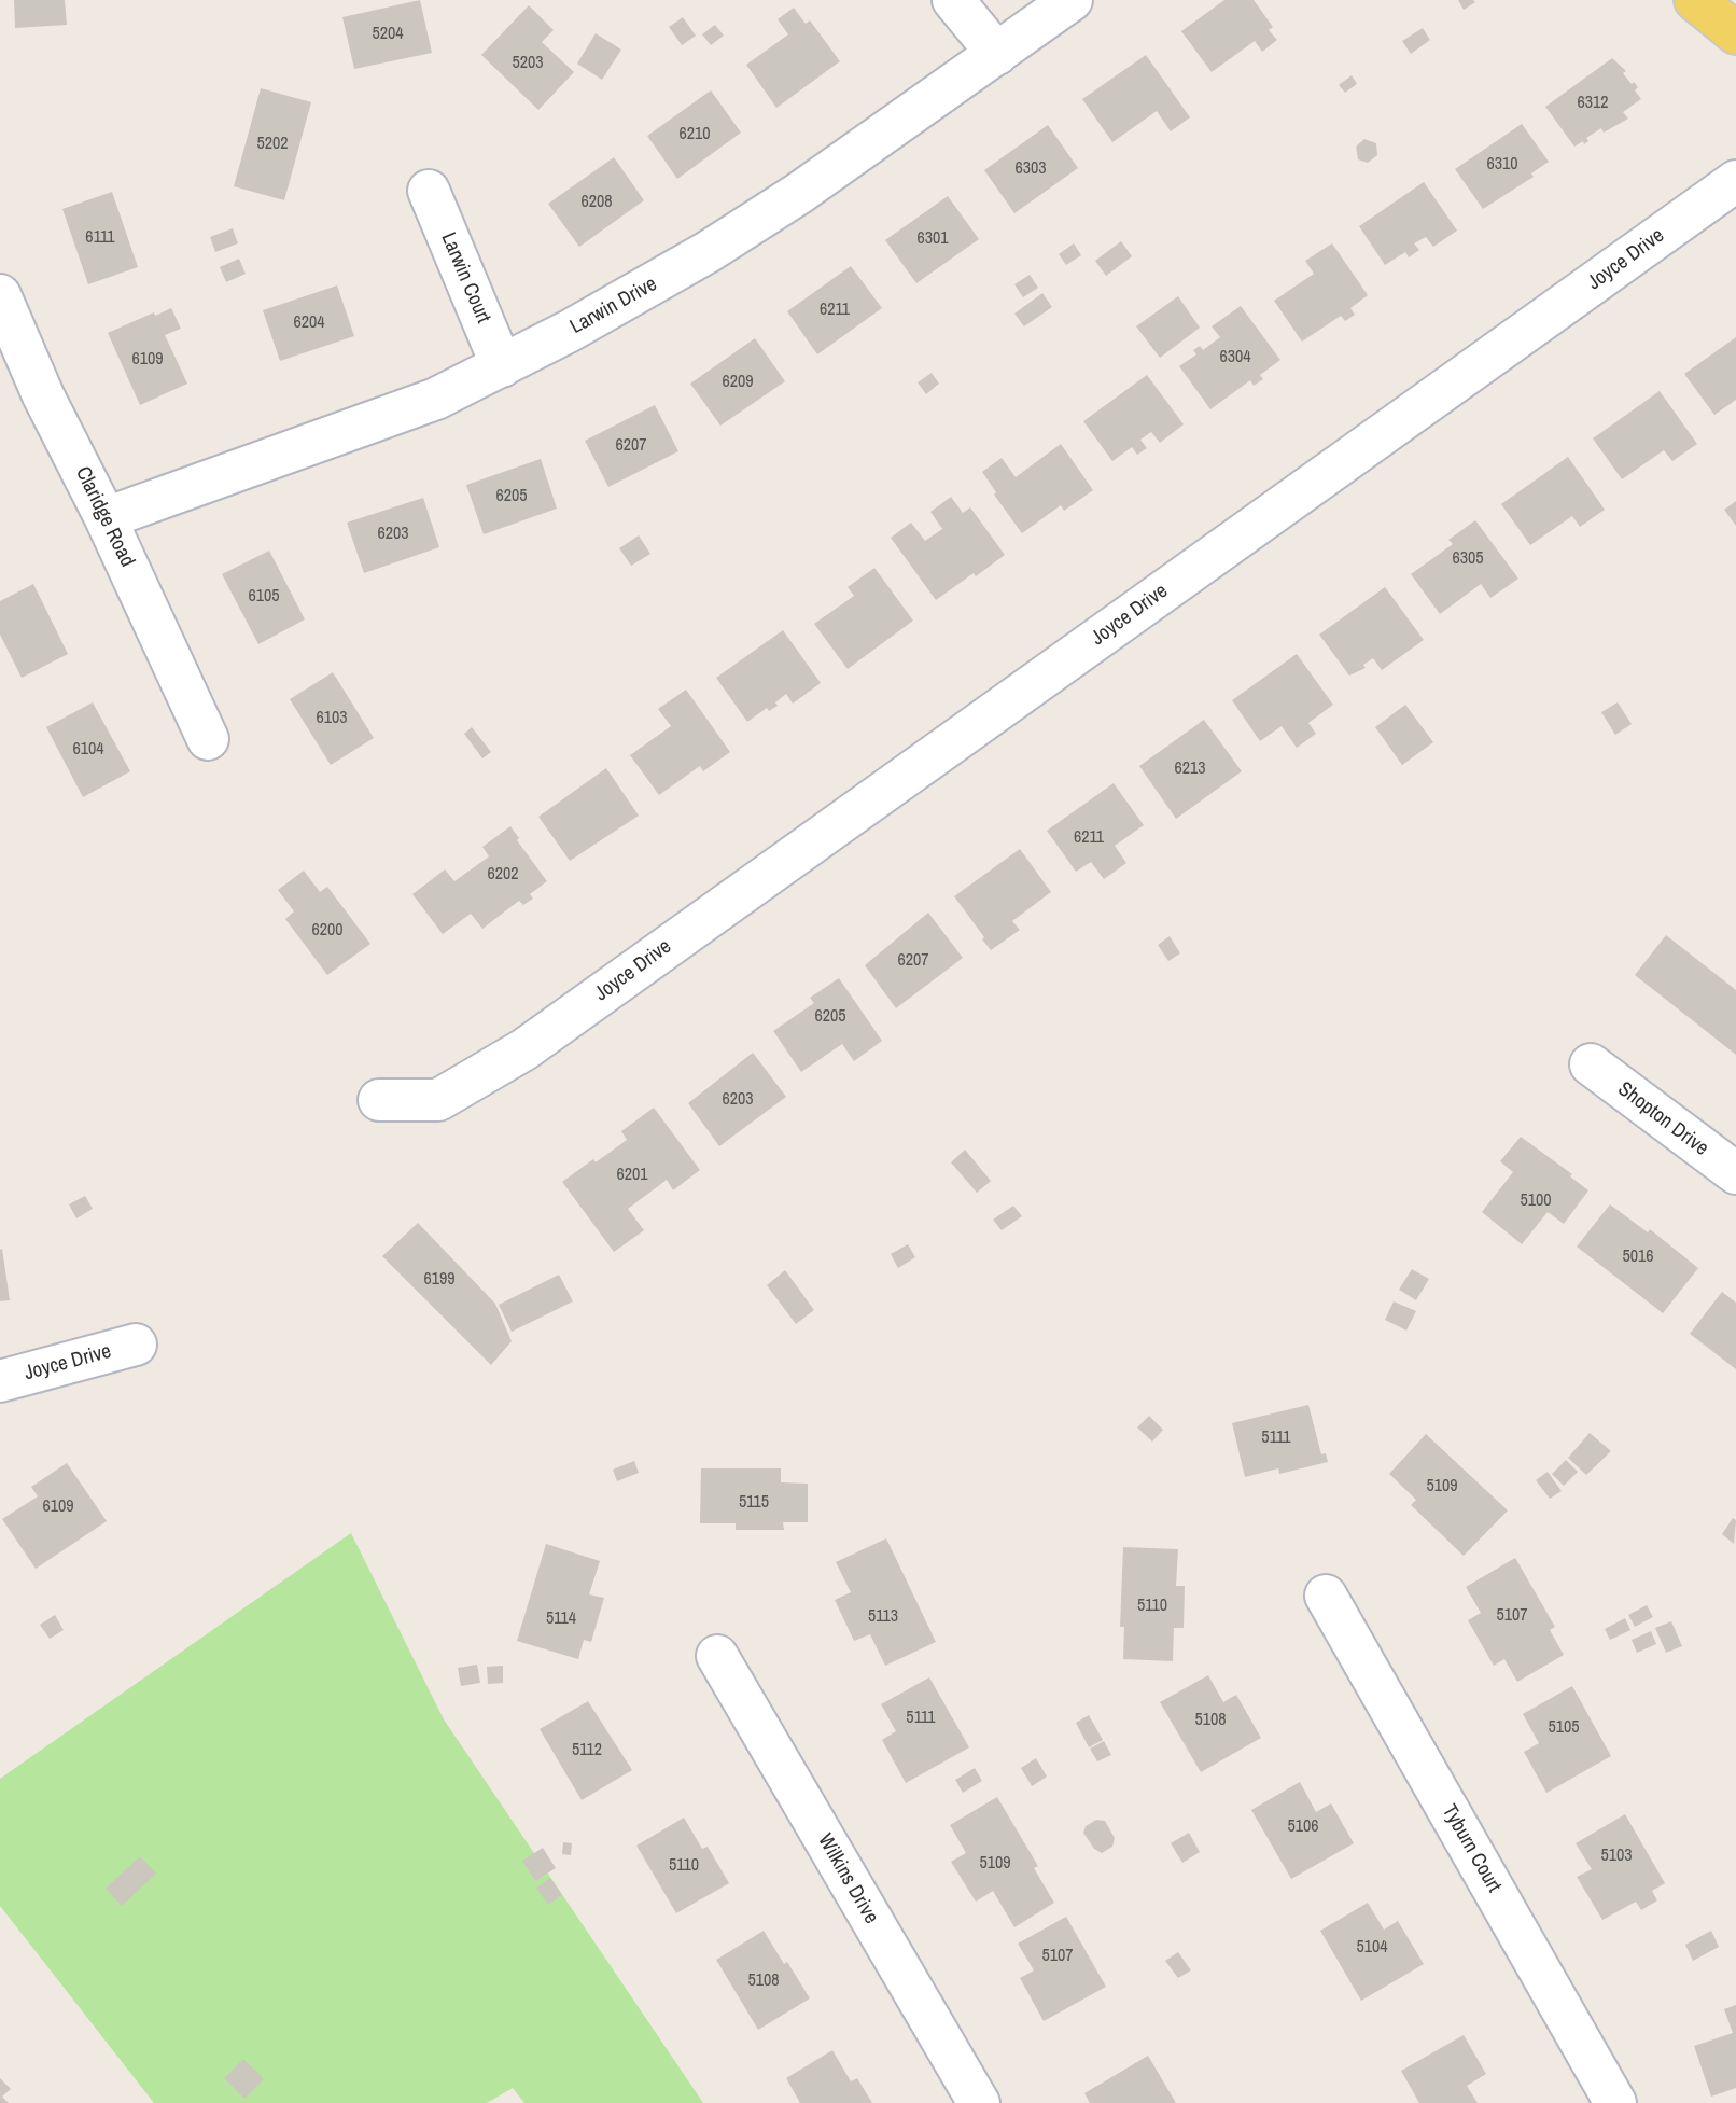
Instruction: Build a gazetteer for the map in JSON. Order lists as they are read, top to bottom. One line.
{"streets":{"street":["Joyce Drive","Larwin Court","Larwin Drive","Claridge Road","Shopton Drive","Tyburn Court","Wilkins Drive"]},"crossings":[["Larwin Court","Larwin Drive"],["Larwin Drive","Claridge Road"]],"house_numbers":["5204","5203","6312","6210","5202","6310","6303","6208","6111","6301","6211","6204","6304","6109","6209","6207","6205","6203","6305","6105","6103","6104","6213","6211","6202","6200","6207","6205","6203","6201","5100","5016","6199","5111","5109","5115","6109","5110","5107","5113","5114","5111","5108","5105","5112","5106","5103","5109","5110","5104","5107","5108"]}
